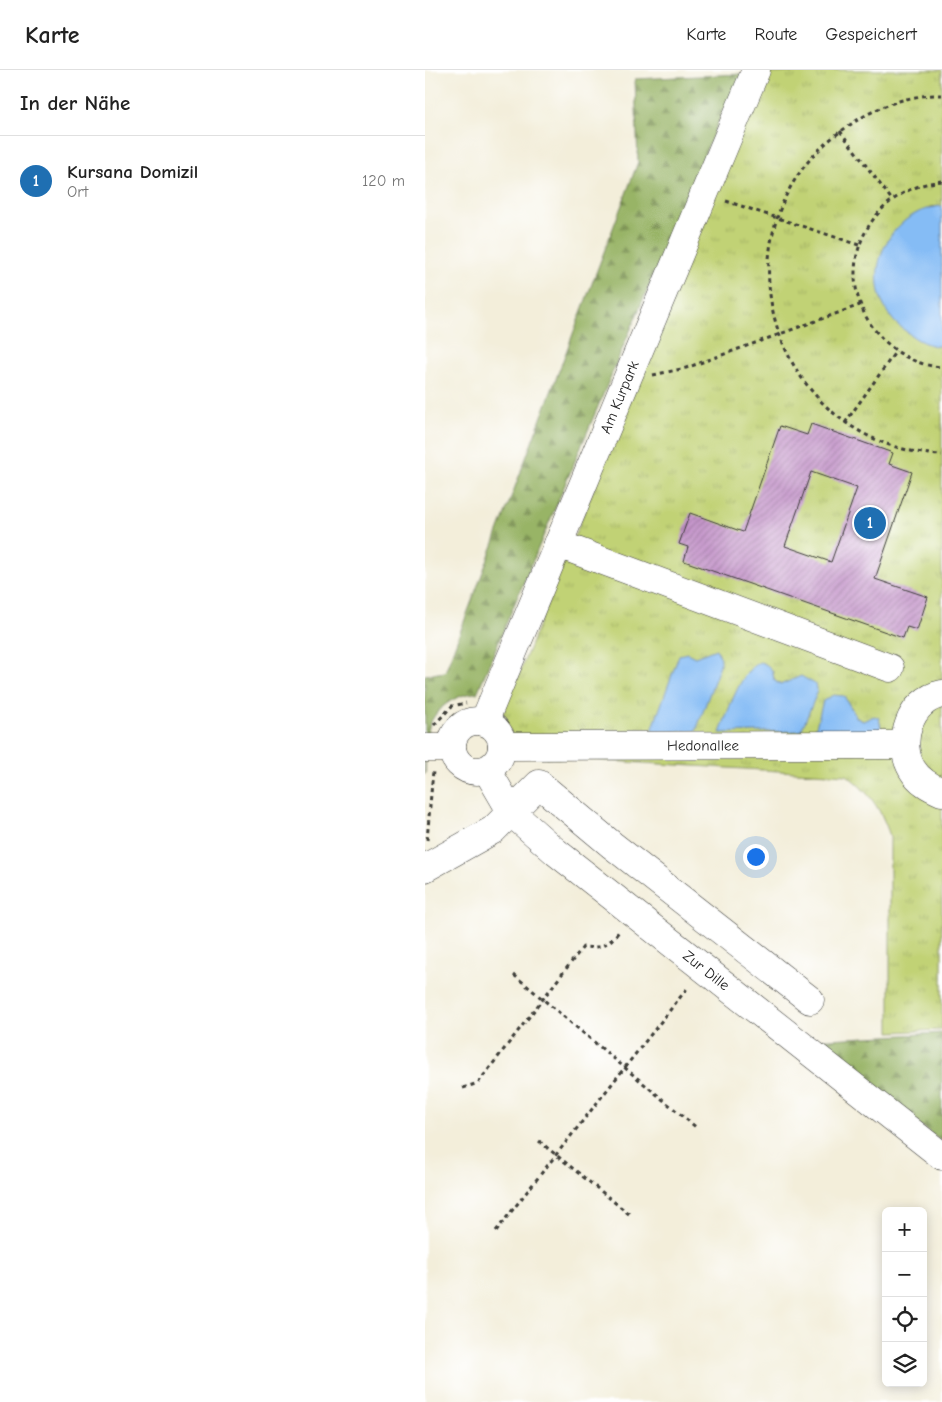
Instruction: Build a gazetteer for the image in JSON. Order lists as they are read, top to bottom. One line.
{"streets":{"street":["Am Kurpark","Hedonallee","Zur Dille"]},"page":{"header":"Karte","nav":["Karte","Route","Gespeichert"],"heading":"In der Nähe","list":[{"mark":"1","name":"Kursana Domizil","note":"Ort","value":"120 m"}],"pins":"1","map_buttons":["+","−"]}}
